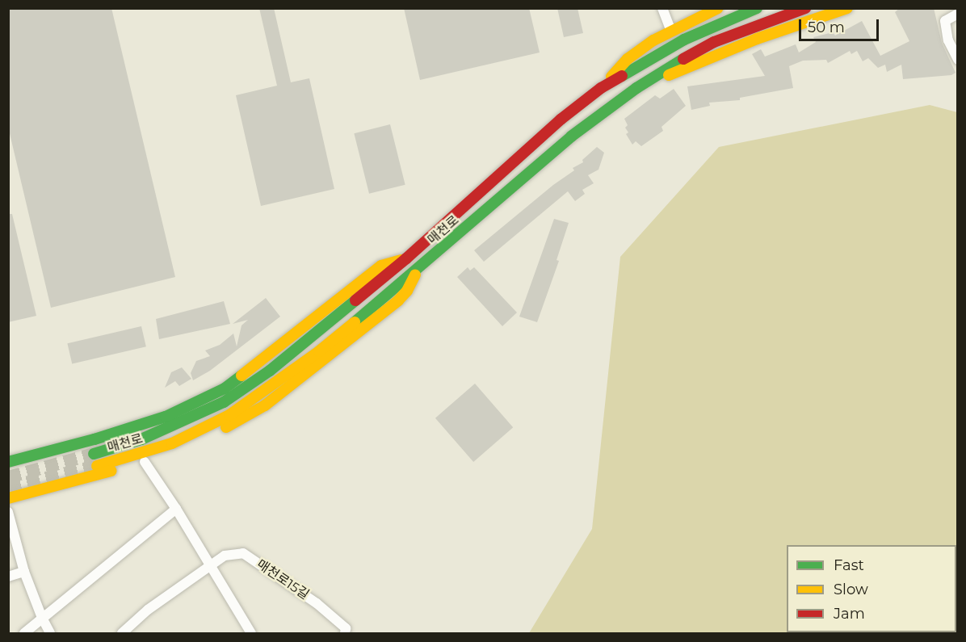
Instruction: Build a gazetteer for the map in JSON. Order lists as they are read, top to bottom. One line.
{"streets":{"main road":["매천로"],"street":["매천로15길"]},"legend":["Fast","Slow","Jam"],"scale_bar":"50 m"}
